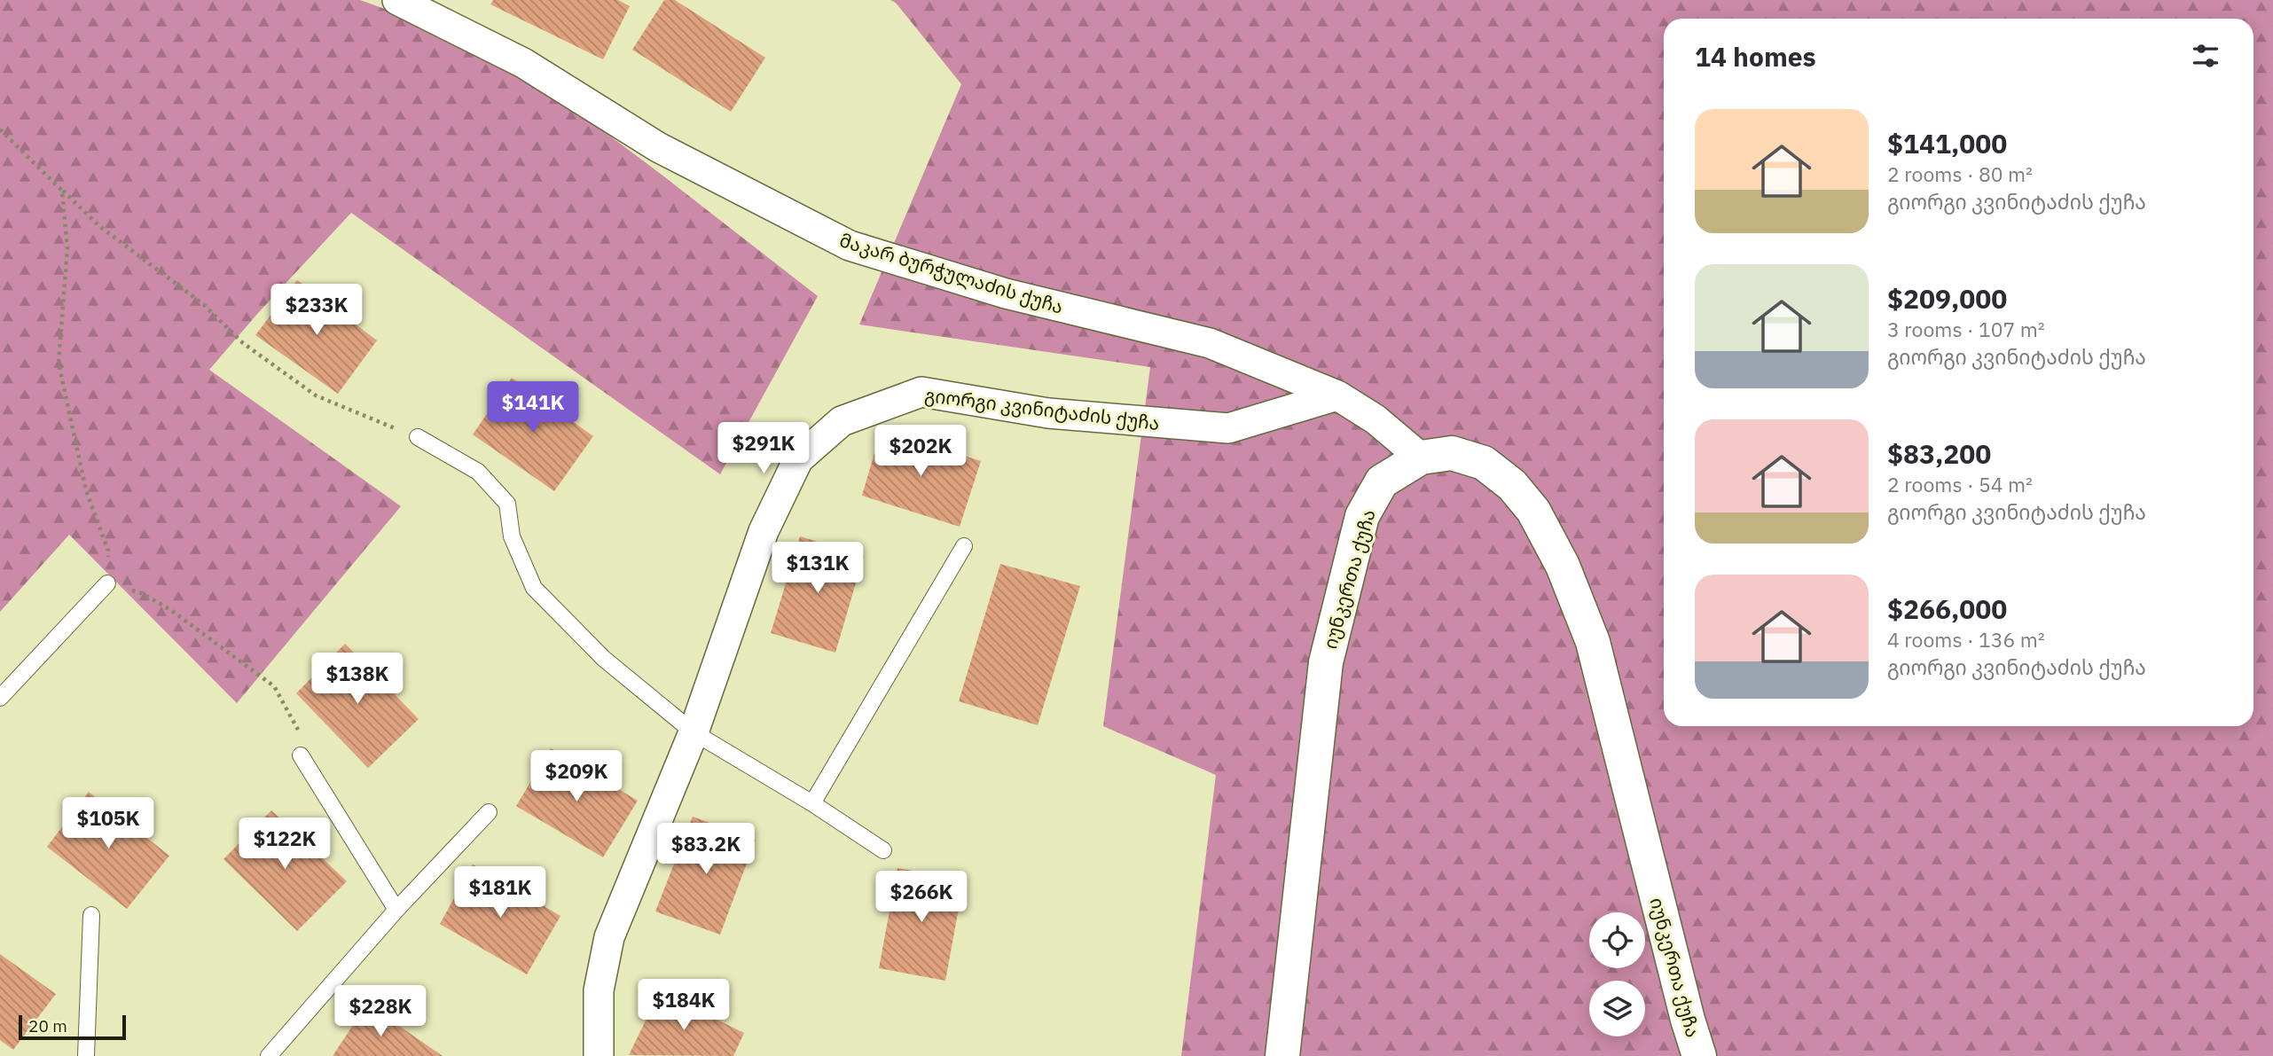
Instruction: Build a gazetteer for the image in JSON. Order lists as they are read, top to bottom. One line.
{"streets":{"main road":["იუნკერთა ქუჩა"],"street":["მაკარ ბურჭულაძის ქუჩა","გიორგი კვინიტაძის ქუჩა"]},"crossings":[["მაკარ ბურჭულაძის ქუჩა","გიორგი კვინიტაძის ქუჩა"],["მაკარ ბურჭულაძის ქუჩა","იუნკერთა ქუჩა"]],"scale_bar":"20 m","page":{"heading":"14 homes","list":[{"name":"$141,000","note":"2 rooms · 80 m² · გიორგი კვინიტაძის ქუჩა"},{"name":"$209,000","note":"3 rooms · 107 m² · გიორგი კვინიტაძის ქუჩა"},{"name":"$83,200","note":"2 rooms · 54 m² · გიორგი კვინიტაძის ქუჩა"},{"name":"$266,000","note":"4 rooms · 136 m² · გიორგი კვინიტაძის ქუჩა"}],"price":["$233K","$141K","$291K","$202K","$131K","$138K","$209K","$105K","$122K","$83.2K","$181K","$266K","$184K","$228K"],"scale":"20 m"}}
